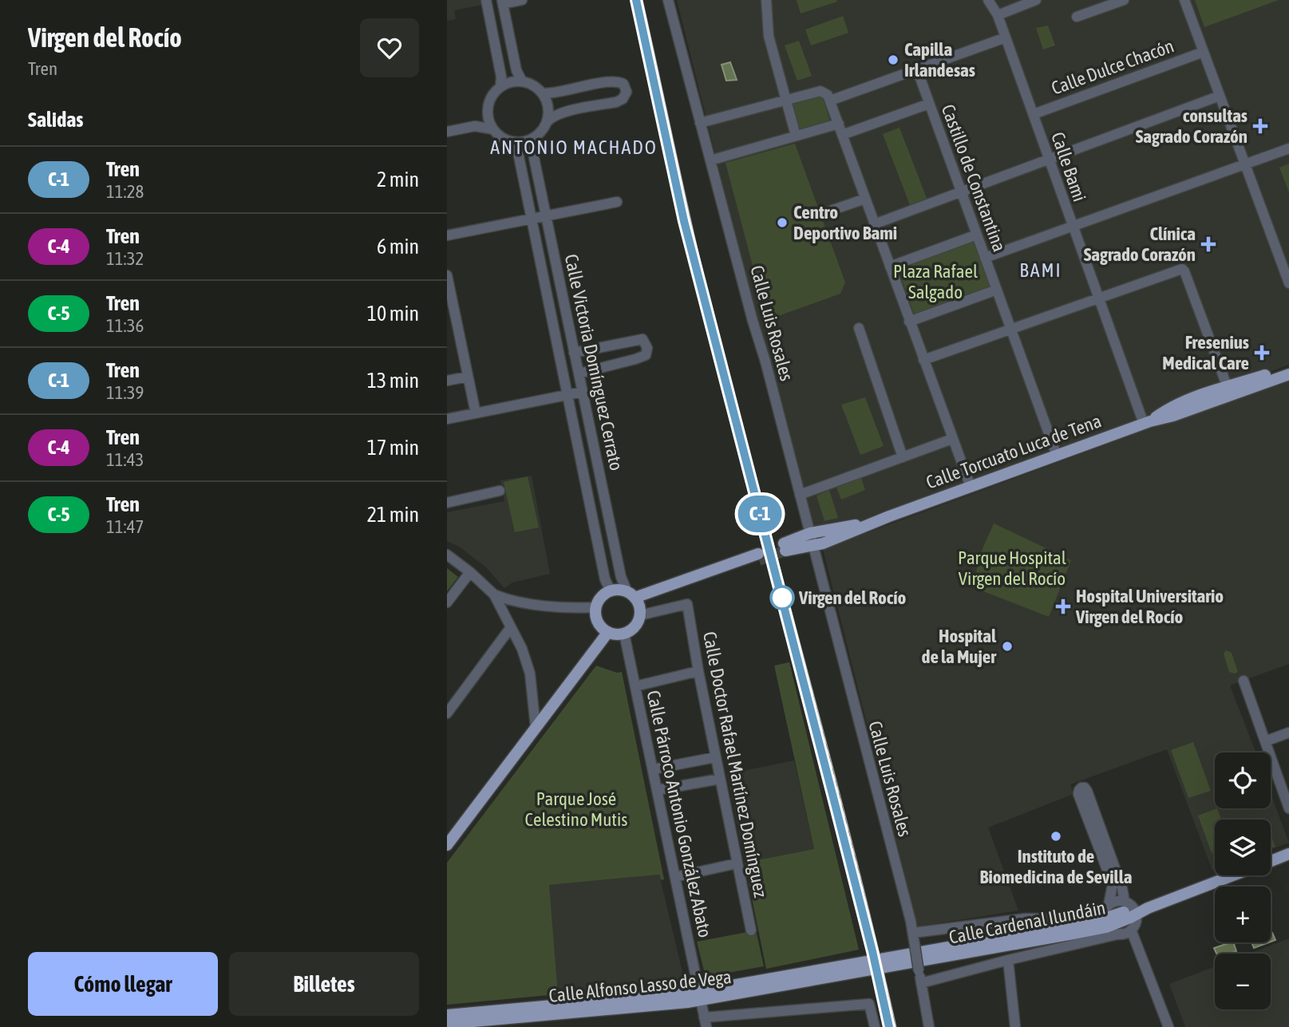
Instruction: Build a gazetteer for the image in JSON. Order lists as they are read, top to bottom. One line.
{"streets":{"main road":["Calle Torcuato Luca de Tena","Calle Cardenal Ilundáin","Calle Alfonso Lasso de Vega"],"street":["Calle Dulce Chacón","Calle Bami","Castillo de Constantina","Calle Luis Rosales","Calle Victoria Domínguez Cerrato","Calle Doctor Rafael Martínez Domínguez","Calle Párroco Antonio González Abato"]},"crossings":[["Calle Dulce Chacón","Calle Bami"],["Calle Bami","Calle Torcuato Luca de Tena"],["Castillo de Constantina","Calle Torcuato Luca de Tena"],["Calle Luis Rosales","Calle Torcuato Luca de Tena"],["Calle Luis Rosales","Calle Cardenal Ilundáin"],["Calle Victoria Domínguez Cerrato","Calle Doctor Rafael Martínez Domínguez"],["Calle Victoria Domínguez Cerrato","Calle Párroco Antonio González Abato"],["Calle Doctor Rafael Martínez Domínguez","Calle Párroco Antonio González Abato"],["Calle Párroco Antonio González Abato","Calle Alfonso Lasso de Vega"],["Calle Cardenal Ilundáin","Calle Alfonso Lasso de Vega"]],"districts":["ANTONIO MACHADO","BAMI"],"parks":["Plaza Rafael Salgado","Parque Hospital Virgen del Rocío","Parque José Celestino Mutis"],"places":{"other":["Capilla Irlandesas","Centro Deportivo Bami","Virgen del Rocío","Hospital de la Mujer","Instituto de Biomedicina de Sevilla"],"health":["consultas Sagrado Corazón","Clínica Sagrado Corazón","Fresenius Medical Care","Hospital Universitario Virgen del Rocío"]},"page":{"heading":[["Virgen del Rocío","Tren"],"Salidas"],"on_map":"C-1","list":[{"mark":"C-1","name":"Tren","note":"11:28","value":"2 min"},{"mark":"C-4","name":"Tren","note":"11:32","value":"6 min"},{"mark":"C-5","name":"Tren","note":"11:36","value":"10 min"},{"mark":"C-1","name":"Tren","note":"11:39","value":"13 min"},{"mark":"C-4","name":"Tren","note":"11:43","value":"17 min"},{"mark":"C-5","name":"Tren","note":"11:47","value":"21 min"}],"map_buttons":["+","−"],"buttons":["Cómo llegar","Billetes"]}}
